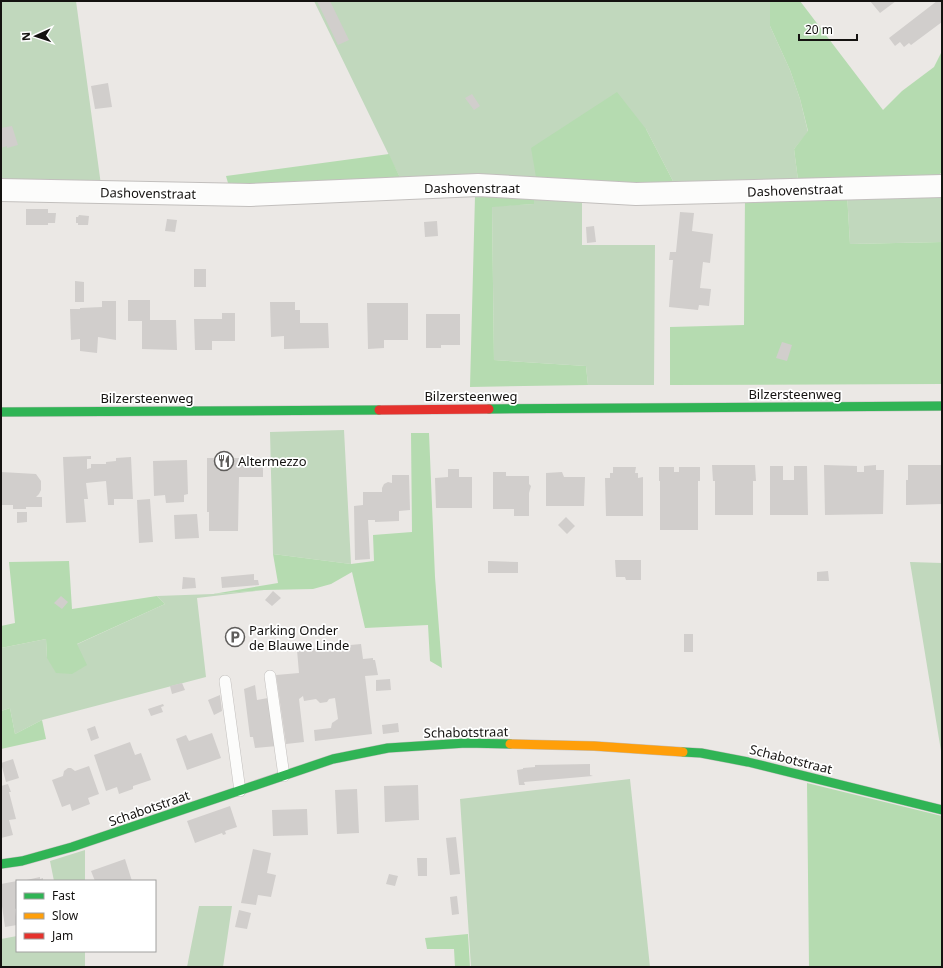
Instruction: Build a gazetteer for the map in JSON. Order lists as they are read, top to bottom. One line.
{"streets":{"street":["Dashovenstraat","Bilzersteenweg","Schabotstraat"]},"places":{"restaurant":["Altermezzo"],"parking":["Parking Onder de Blauwe Linde"]},"legend":["Fast","Slow","Jam"],"scale_bar":"20 m","north":"left"}
